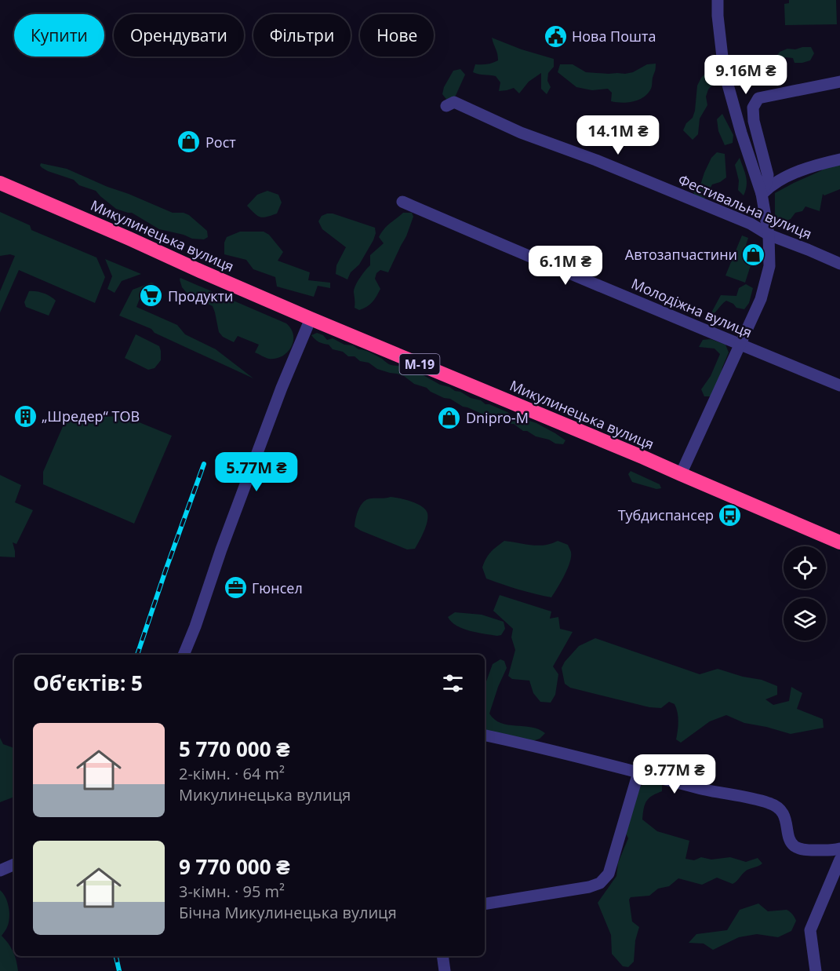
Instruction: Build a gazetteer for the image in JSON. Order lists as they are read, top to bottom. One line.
{"streets":{"highway":["Микулинецька вулиця","М-19"],"street":["Фестивальна вулиця","Молодіжна вулиця"]},"places":{"public building":["Нова Пошта"],"shop":["Рост","Автозапчастини","Dnipro-M"],"supermarket":["Продукти"],"building":["„Шредер“ ТОВ"],"bus stop":["Тубдиспансер"],"office":["Гюнсел"]},"page":{"chip":["Купити","Орендувати","Фільтри","Нове"],"price":["9.16M ₴","14.1M ₴","6.1M ₴","5.77M ₴","9.77M ₴"],"heading":"Об’єктів: 5","list":[{"name":"5 770 000 ₴","note":"2-кімн. · 64 m² · Микулинецька вулиця"},{"name":"9 770 000 ₴","note":"3-кімн. · 95 m² · Бічна Микулинецька вулиця"}]}}
